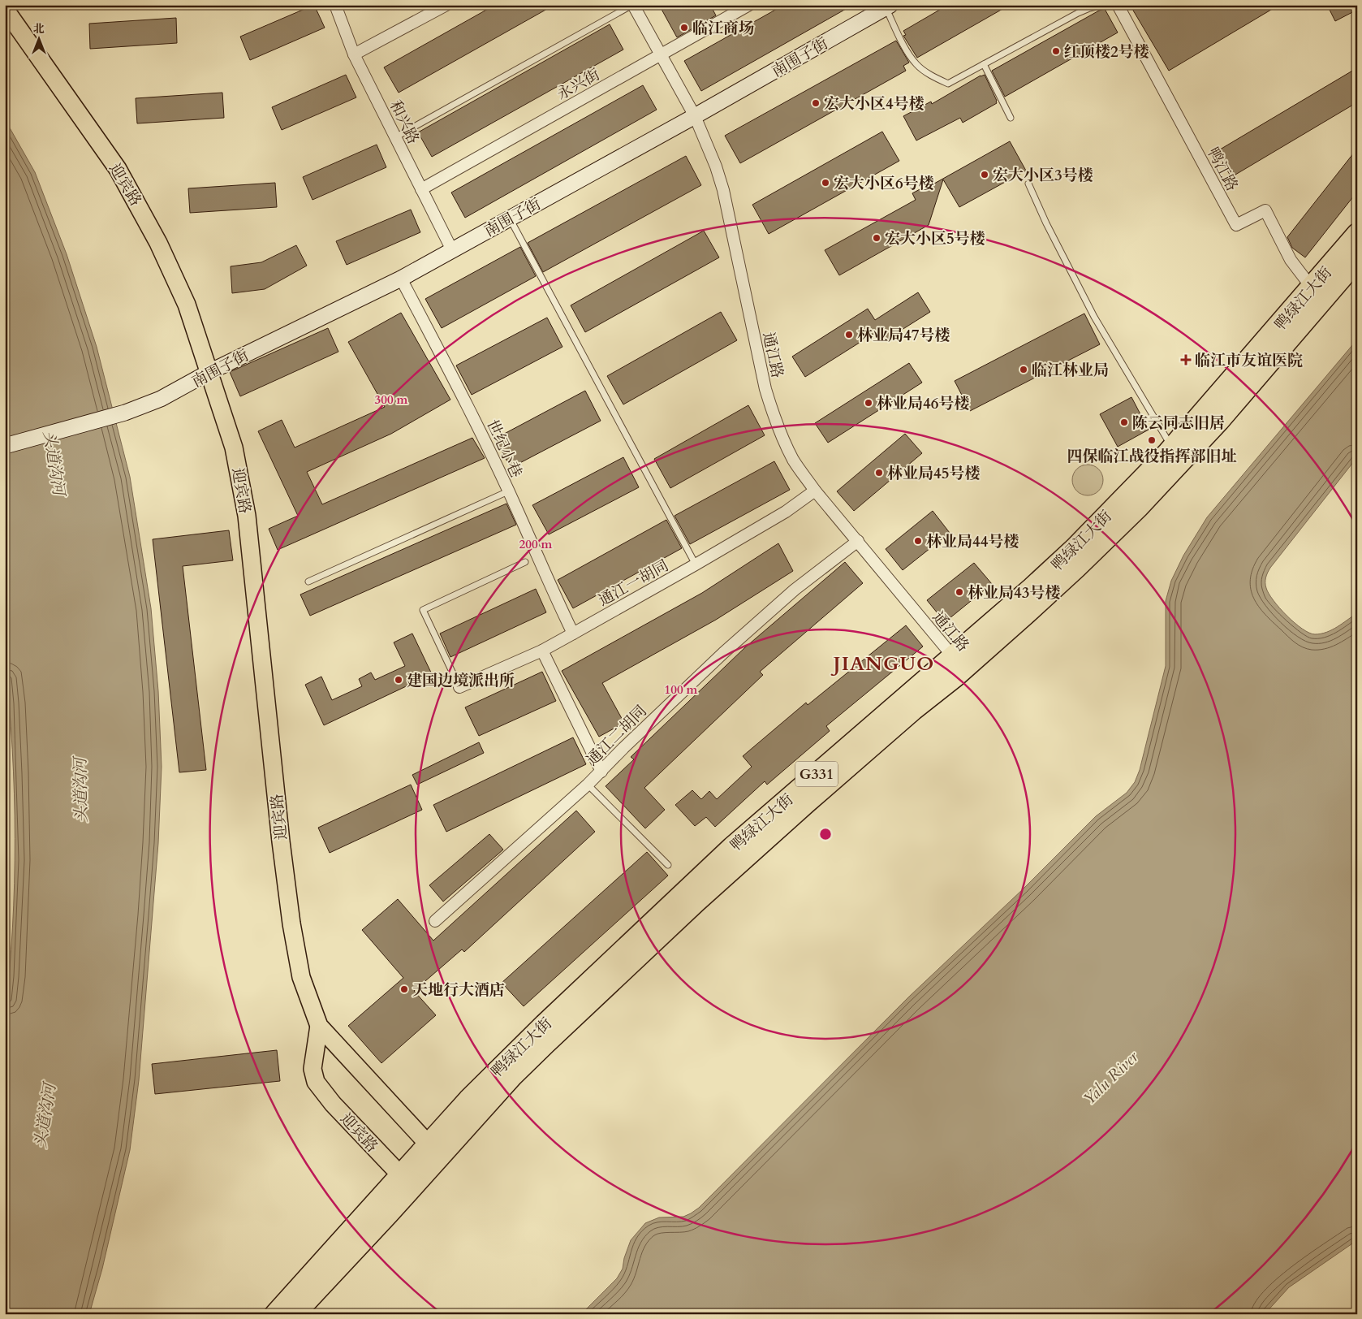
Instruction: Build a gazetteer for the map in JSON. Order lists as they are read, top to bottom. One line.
{"streets":{"highway":["鸭绿江大街","G331"],"main road":["迎宾路"],"street":["南围子街","永兴街","和兴路","鸭江路","通江路","世纪小巷","通江一胡同","通江二胡同"]},"crossings":[["南围子街","和兴路"],["南围子街","迎宾路"],["南围子街","通江路"],["南围子街","世纪小巷"],["永兴街","和兴路"],["永兴街","通江路"],["鸭江路","鸭绿江大街"],["迎宾路","鸭绿江大街"],["鸭绿江大街","通江路"],["通江路","通江一胡同"],["通江路","通江二胡同"],["世纪小巷","通江一胡同"]],"districts":["JIANGUO"],"water":["头道沟河","Yalu River"],"places":{"other":["临江商场","红顶楼2号楼","宏大小区4号楼","宏大小区3号楼","宏大小区6号楼","宏大小区5号楼","林业局47号楼","临江林业局","林业局46号楼","陈云同志旧居","四保临江战役指挥部旧址","林业局45号楼","林业局44号楼","林业局43号楼","建国边境派出所","天地行大酒店"],"health":["临江市友谊医院"]},"north":"top","rings":["300 m","200 m","100 m"]}
